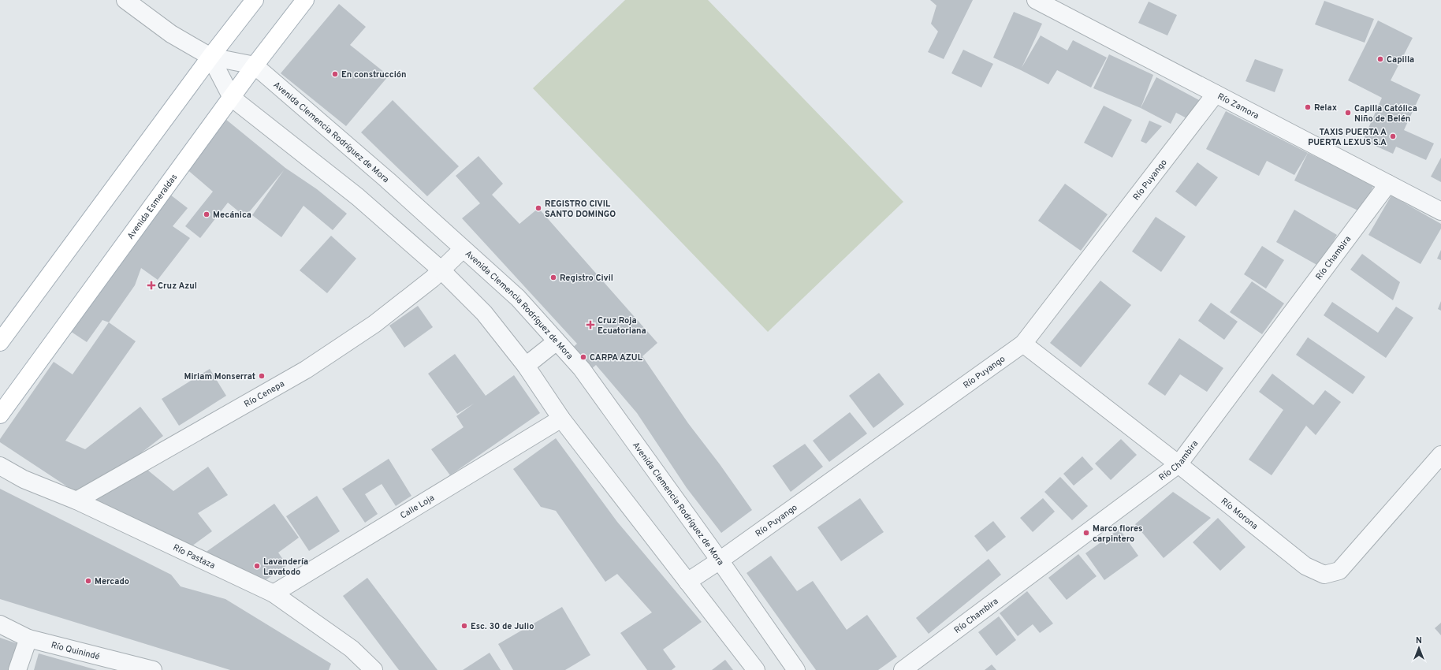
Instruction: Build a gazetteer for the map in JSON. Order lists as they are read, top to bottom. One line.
{"streets":{"main road":["Avenida Esmeraldas"],"street":["Río Zamora","Avenida Clemencia Rodríguez de Mora","Río Puyango","Río Chambira","Río Cenepa","Calle Loja","Río Morona","Río Pastaza","Río Quinindé"]},"crossings":[["Río Zamora","Río Puyango"],["Río Zamora","Río Chambira"],["Avenida Clemencia Rodríguez de Mora","Río Puyango"],["Avenida Clemencia Rodríguez de Mora","Avenida Esmeraldas"],["Avenida Clemencia Rodríguez de Mora","Río Cenepa"],["Río Puyango","Río Morona"],["Río Chambira","Río Morona"],["Río Cenepa","Río Pastaza"],["Calle Loja","Río Pastaza"]],"places":{"other":["Capilla","En construcción","Relax","Capilla Católica Niño de Belén","TAXIS PUERTA A PUERTA LEXUS S.A","REGISTRO CIVIL SANTO DOMINGO","Mecánica","Registro Civil","CARPA AZUL","Miriam Monserrat","Marco flores carpintero","Lavandería Lavatodo","Mercado","Esc. 30 de Julio"],"health":["Cruz Azul","Cruz Roja Ecuatoriana"]},"north":"top"}
